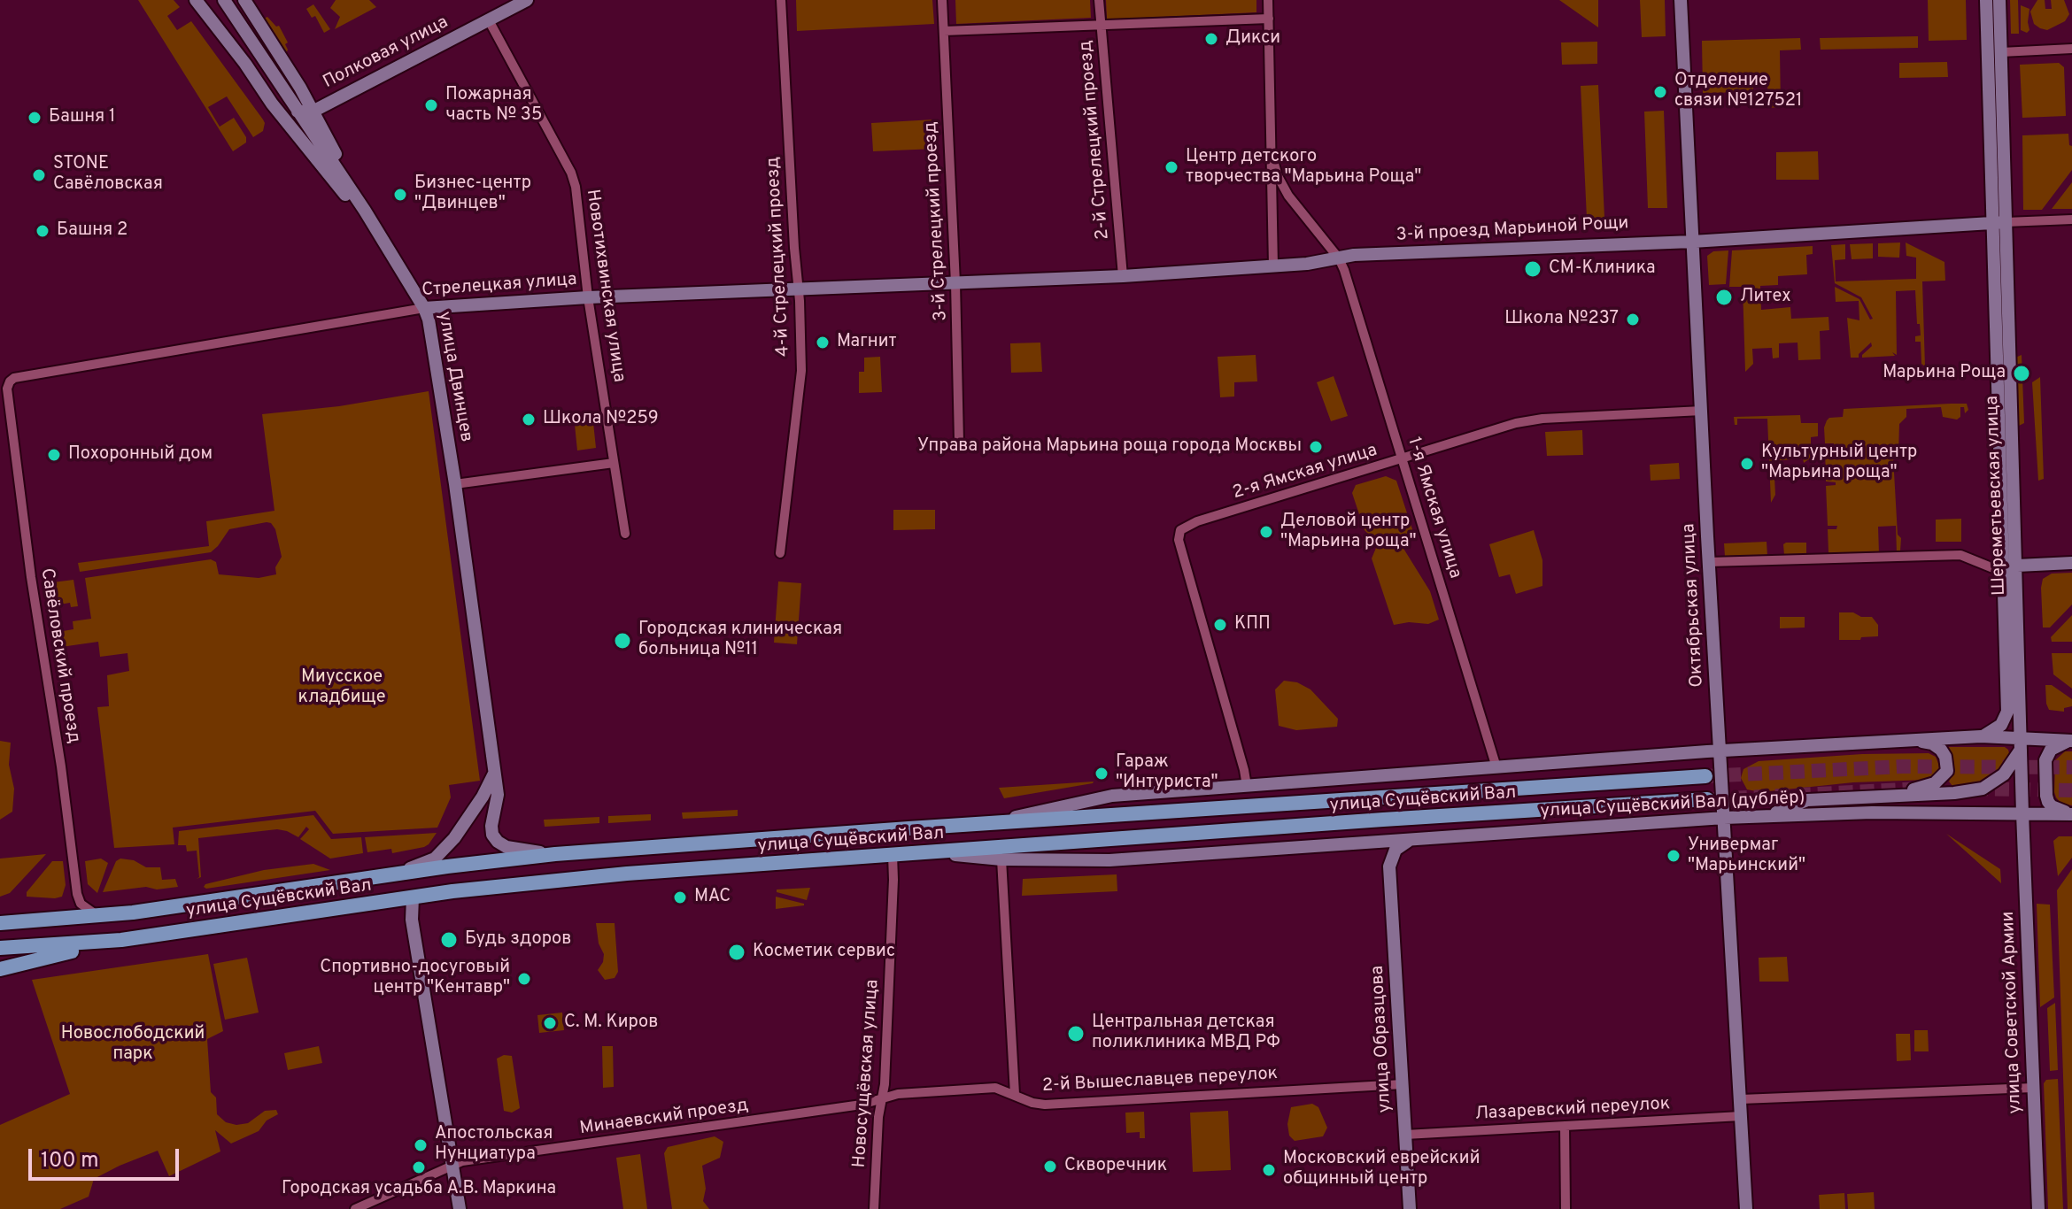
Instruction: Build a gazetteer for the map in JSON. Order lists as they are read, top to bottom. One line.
{"streets":{"main road":["улица Сущёвский Вал"],"street":["Полковая улица","2-й Стрелецкий проезд","3-й Стрелецкий проезд","3-й проезд Марьиной Рощи","4-й Стрелецкий проезд","Стрелецкая улица","Новотихвинская улица","улица Двинцев","2-я Ямская улица","Шереметьевская улица","1-я Ямская улица","Октябрьская улица","Савёловский проезд","улица Сущёвский Вал (дублёр)","улица Советской Армии","улица Образцова","Новосущёвская улица","2-й Вышеславцев переулок","Лазаревский переулок","Минаевский проезд"]},"crossings":[["Полковая улица","Новотихвинская улица"],["Полковая улица","улица Двинцев"],["2-й Стрелецкий проезд","3-й проезд Марьиной Рощи"],["3-й Стрелецкий проезд","3-й проезд Марьиной Рощи"],["3-й Стрелецкий проезд","Стрелецкая улица"],["3-й проезд Марьиной Рощи","Стрелецкая улица"],["3-й проезд Марьиной Рощи","Шереметьевская улица"],["3-й проезд Марьиной Рощи","1-я Ямская улица"],["3-й проезд Марьиной Рощи","Октябрьская улица"],["4-й Стрелецкий проезд","Стрелецкая улица"],["Стрелецкая улица","Новотихвинская улица"],["Стрелецкая улица","улица Двинцев"],["Стрелецкая улица","Савёловский проезд"],["улица Двинцев","улица Сущёвский Вал"],["2-я Ямская улица","1-я Ямская улица"],["2-я Ямская улица","Октябрьская улица"],["Шереметьевская улица","улица Советской Армии"],["Октябрьская улица","улица Сущёвский Вал (дублёр)"],["Октябрьская улица","Лазаревский переулок"],["Савёловский проезд","улица Сущёвский Вал"],["улица Сущёвский Вал","улица Сущёвский Вал (дублёр)"],["улица Сущёвский Вал","Новосущёвская улица"],["улица Сущёвский Вал (дублёр)","улица Советской Армии"],["улица Образцова","2-й Вышеславцев переулок"],["улица Образцова","Лазаревский переулок"],["Новосущёвская улица","2-й Вышеславцев переулок"],["Новосущёвская улица","Минаевский проезд"],["2-й Вышеславцев переулок","Минаевский проезд"]],"parks":["Миусское кладбище","Новослободский парк"],"places":["Дикси","Отделение связи №127521","Пожарная часть № 35","Башня 1","Центр детского творчества \"Марьина Роща\"","STONE Савёловская","Бизнес-центр \"Двинцев\"","Башня 2","СМ-Клиника","Литех","Школа №237","Магнит","Марьина Роща","Школа №259","Управа района Марьина роща города Москвы","Похоронный дом","Культурный центр \"Марьина роща\"","Деловой центр \"Марьина роща\"","КПП","Городская клиническая больница №11","Гараж \"Интуриста\"","Универмаг \"Марьинский\"","MAC","Будь здоров","Косметик сервис","Спортивно-досуговый центр \"Кентавр\"","С. М. Киров","Центральная детская поликлиника МВД РФ","Апостольская Нунциатура","Скворечник","Городская усадьба А.В. Маркина","Московский еврейский общинный центр"],"scale_bar":"100 m"}
